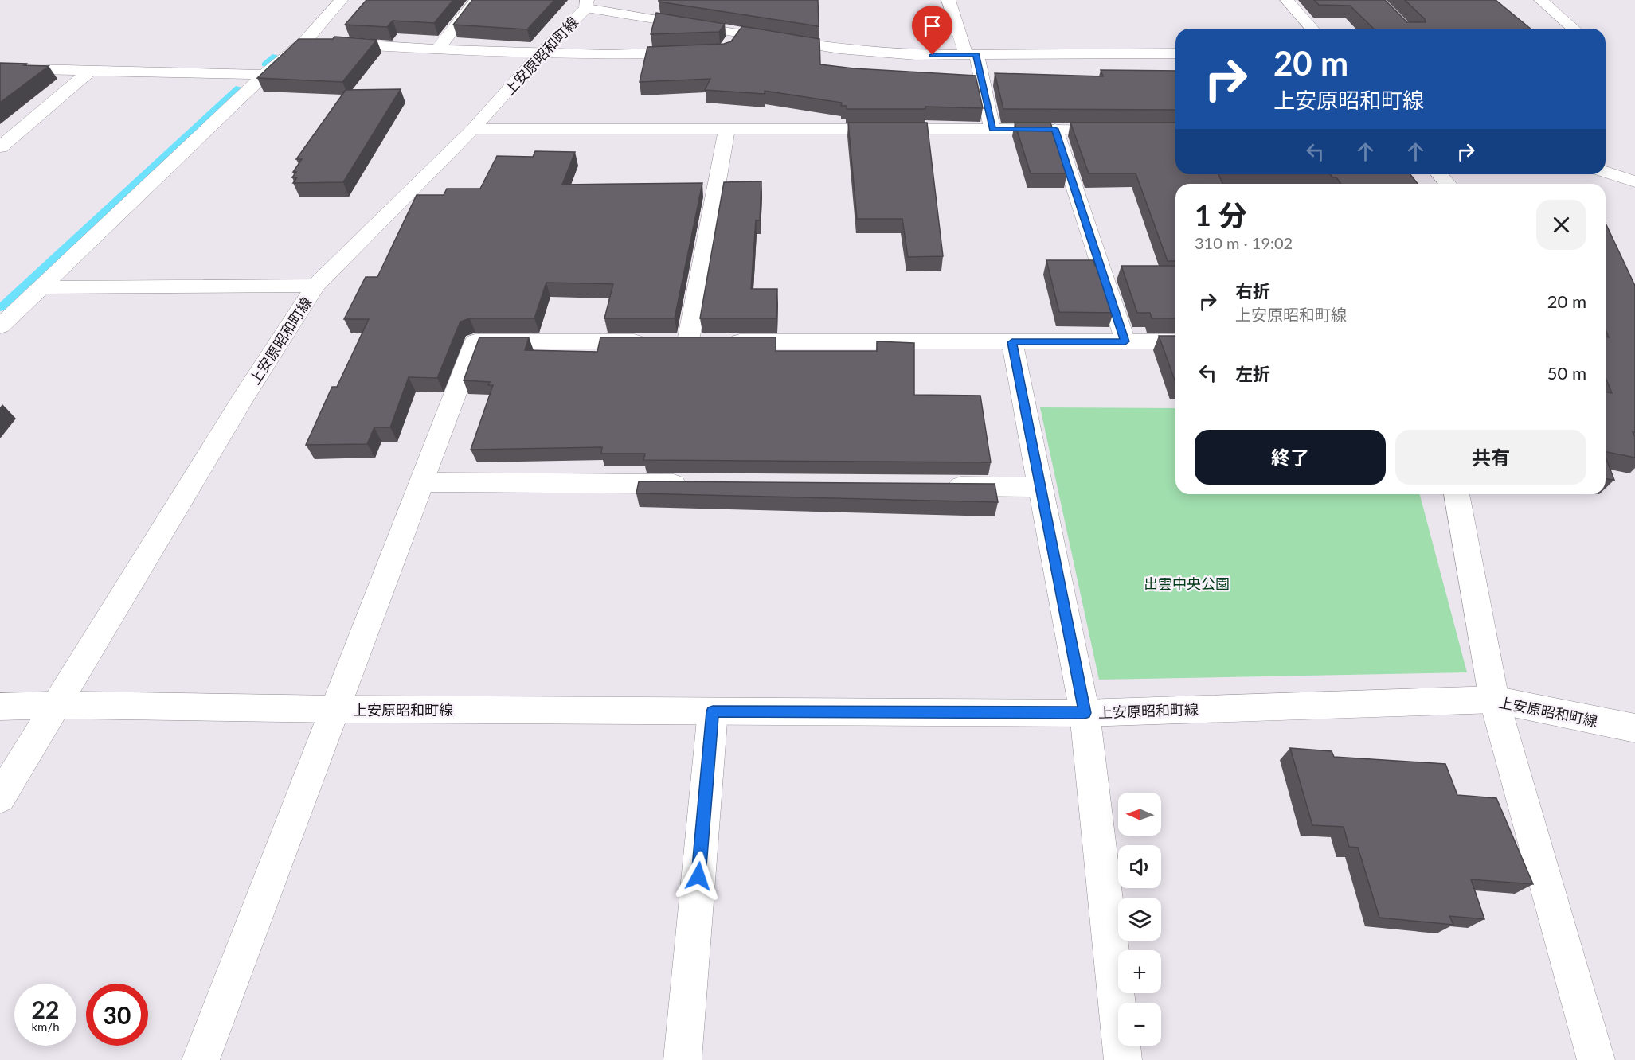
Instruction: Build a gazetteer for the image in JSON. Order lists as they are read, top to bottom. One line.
{"streets":{"street":["上安原昭和町線"]},"parks":["出雲中央公園"],"north":"left","page":{"turn":["20 m","上安原昭和町線"],"heading":["1 分","310 m · 19:02"],"list":[{"name":"右折","note":"上安原昭和町線","value":"20 m"},{"name":"左折","value":"50 m"}],"buttons":["終了","共有"],"map_buttons":["+","−"],"speed":"22 km/h","limit":"30"}}
